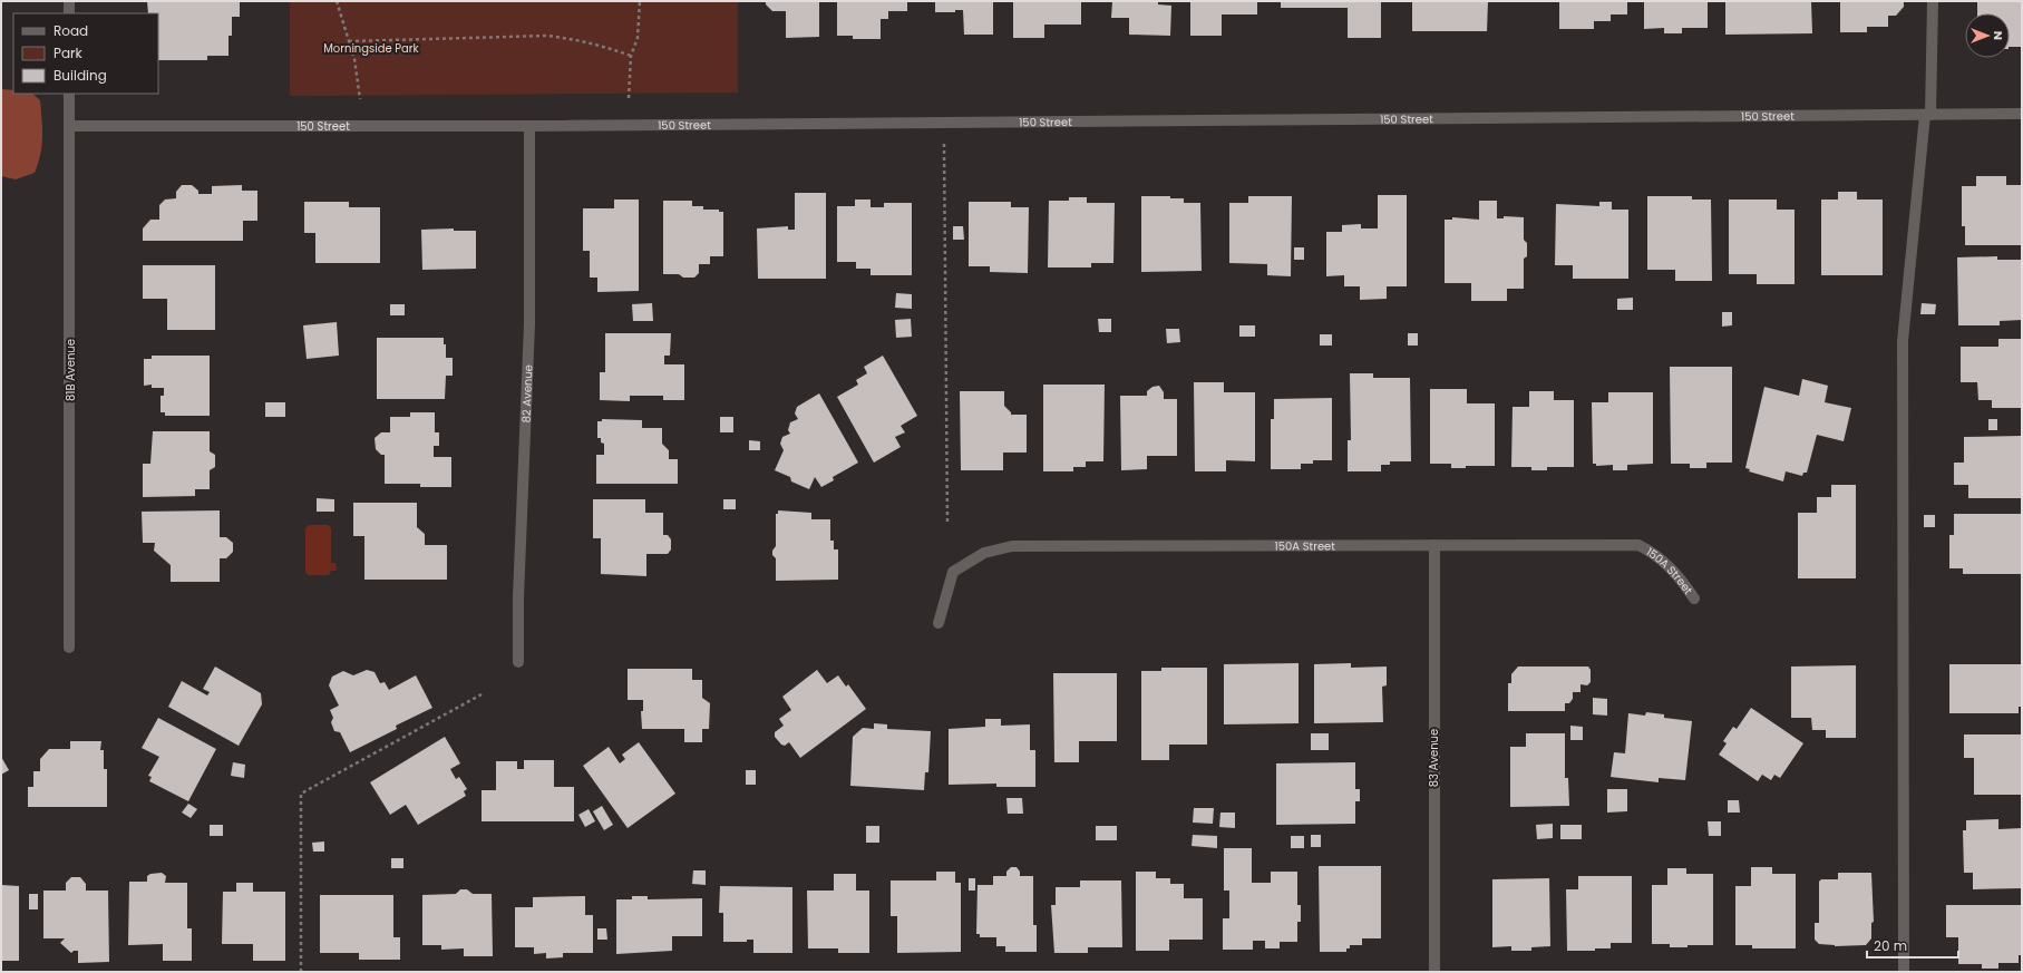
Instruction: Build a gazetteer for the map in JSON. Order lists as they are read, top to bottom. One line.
{"streets":{"street":["150 Street","81B Avenue","82 Avenue","150A Street","83 Avenue"]},"crossings":[["150 Street","81B Avenue"],["150 Street","82 Avenue"],["150A Street","83 Avenue"]],"parks":["Morningside Park"],"legend":["Road","Park","Building"],"scale_bar":"20 m","north":"right"}
